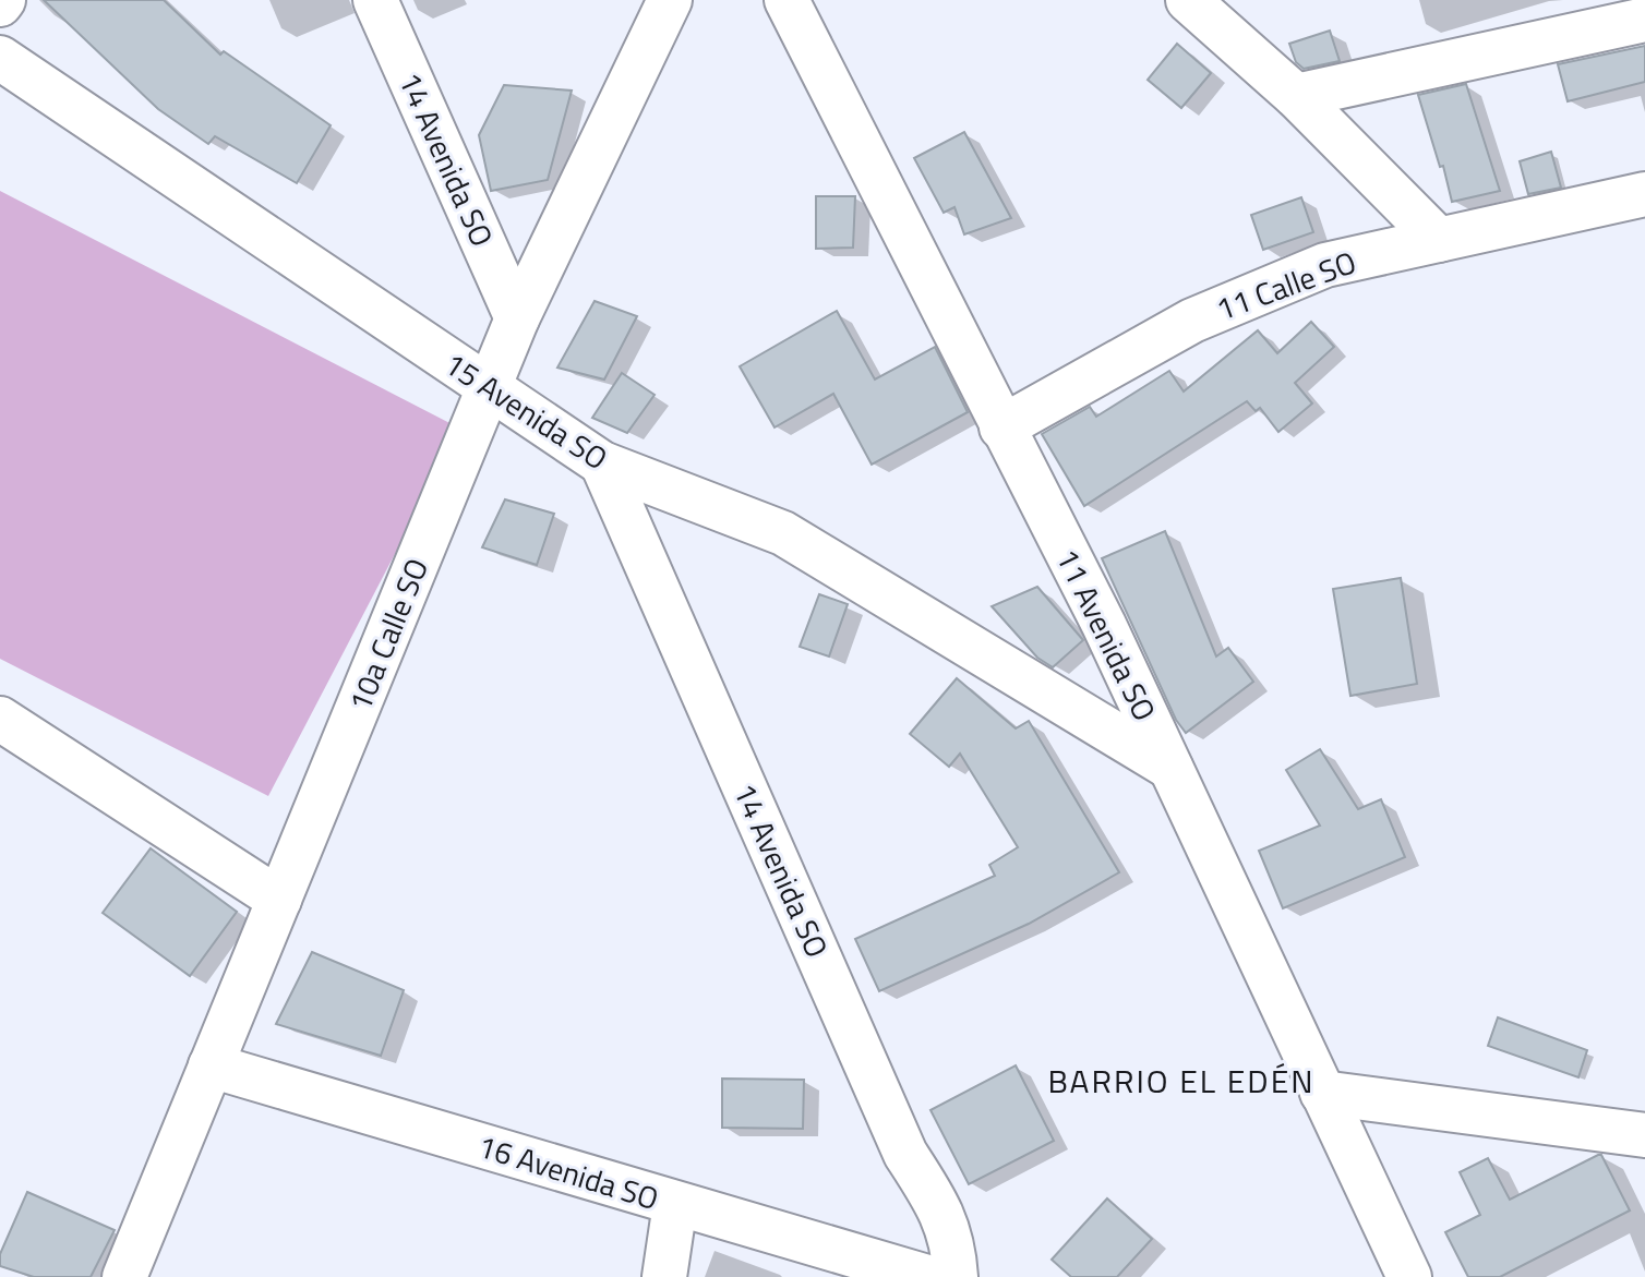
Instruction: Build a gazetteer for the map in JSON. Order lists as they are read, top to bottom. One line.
{"streets":{"street":["14 Avenida SO","11 Calle SO","15 Avenida SO","10a Calle SO","11 Avenida SO","16 Avenida SO"]},"crossings":[["14 Avenida SO","15 Avenida SO"],["14 Avenida SO","10a Calle SO"],["11 Calle SO","11 Avenida SO"],["15 Avenida SO","10a Calle SO"],["15 Avenida SO","11 Avenida SO"],["10a Calle SO","16 Avenida SO"]],"districts":["BARRIO EL EDÉN"]}
